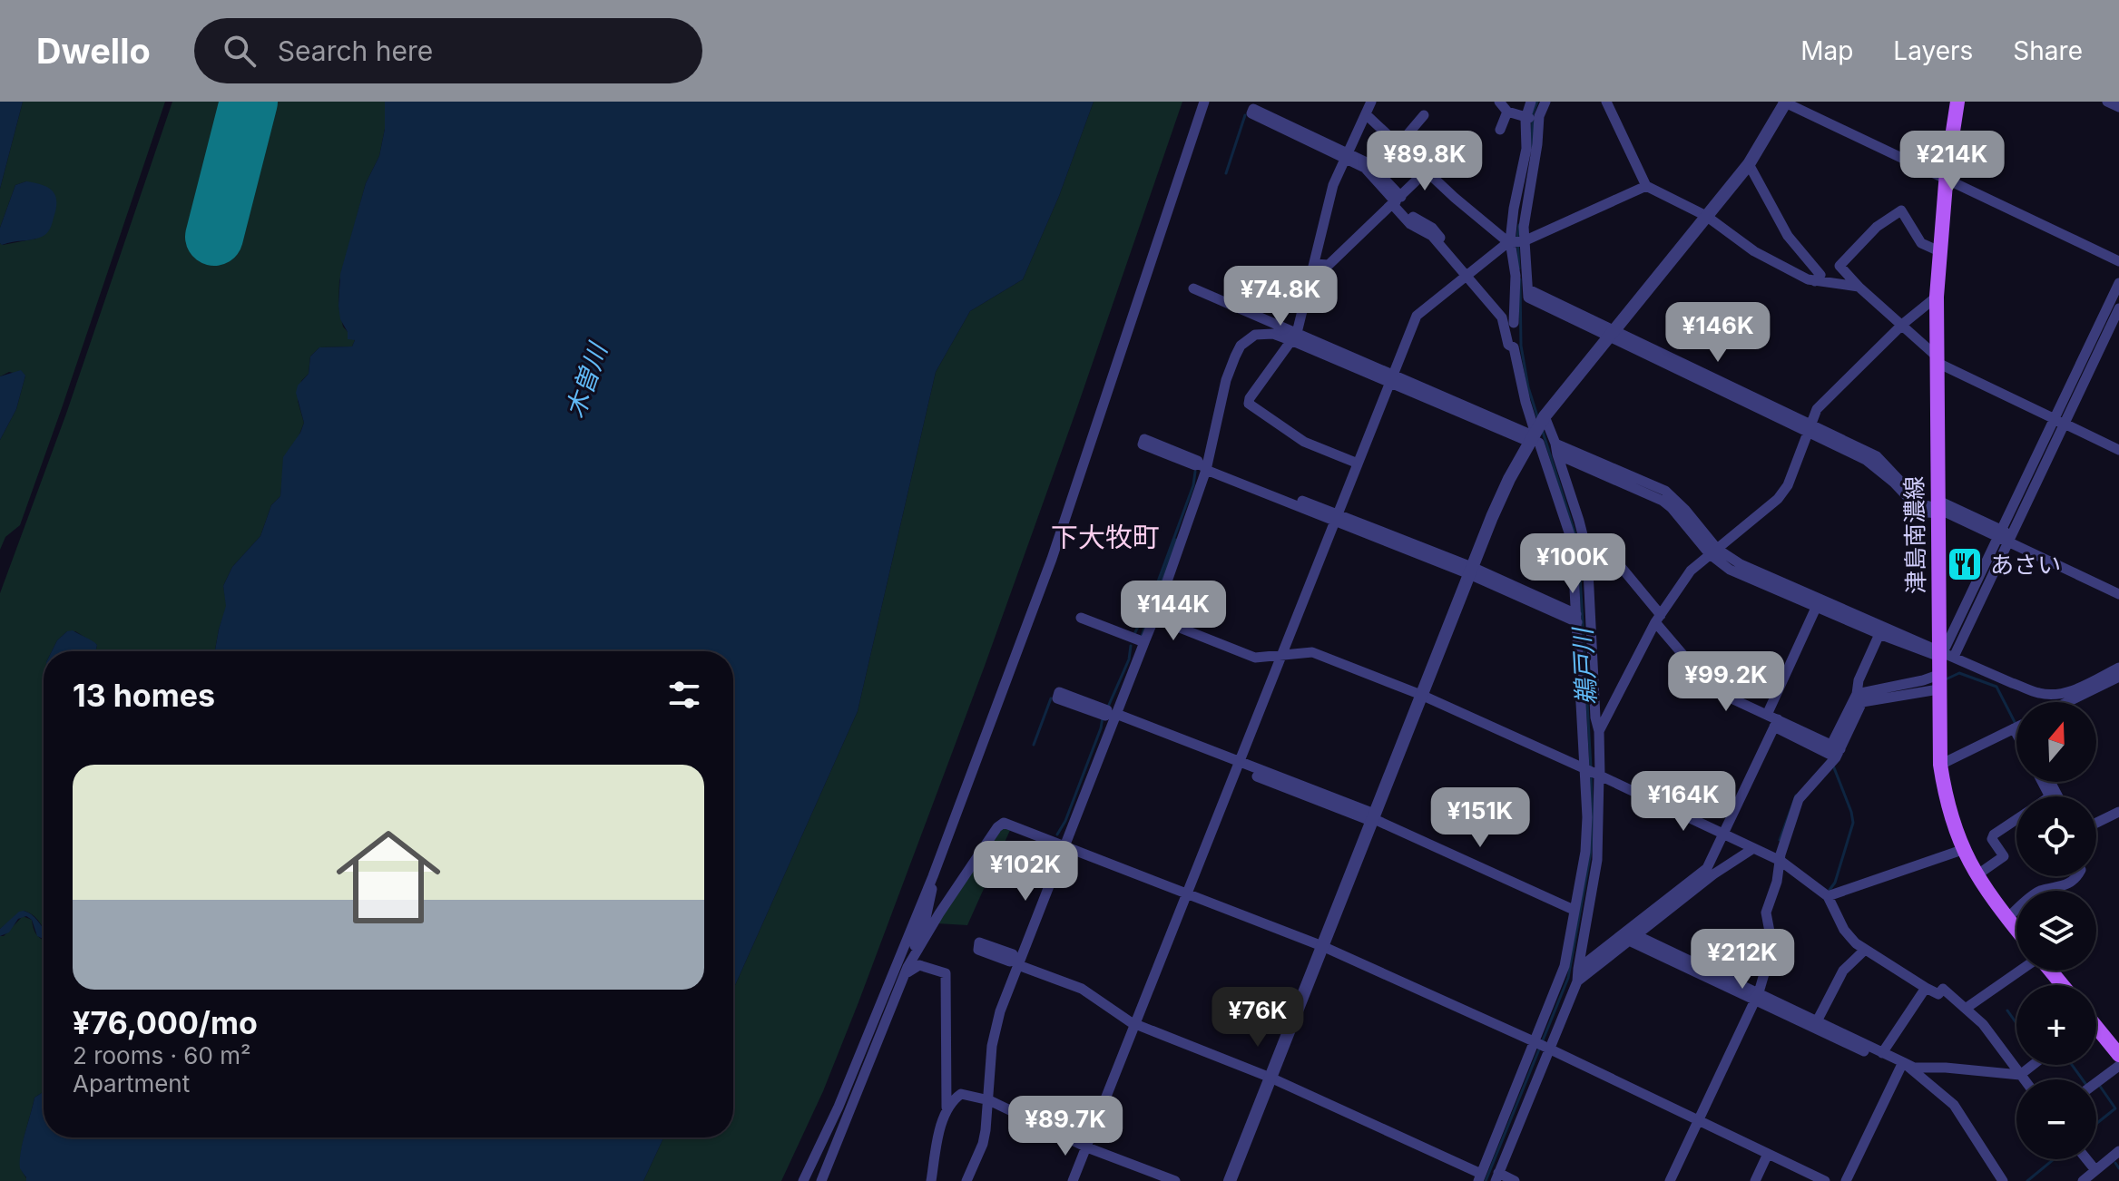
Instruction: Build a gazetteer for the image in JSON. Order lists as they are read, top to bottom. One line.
{"streets":{"main road":["津島南濃線"]},"districts":["下大牧町"],"water":["木曽川","鵜戸川"],"places":{"restaurant":["あさい"]},"north":"top","page":{"header":"Dwello","search":"Search here","nav":["Map","Layers","Share"],"price":["¥89.8K","¥214K","¥74.8K","¥146K","¥100K","¥144K","¥99.2K","¥164K","¥151K","¥102K","¥212K","¥76K","¥89.7K"],"heading":"13 homes","map_buttons":["+","−"],"list":[{"name":"¥76,000/mo","note":"2 rooms · 60 m² · Apartment"}]}}
